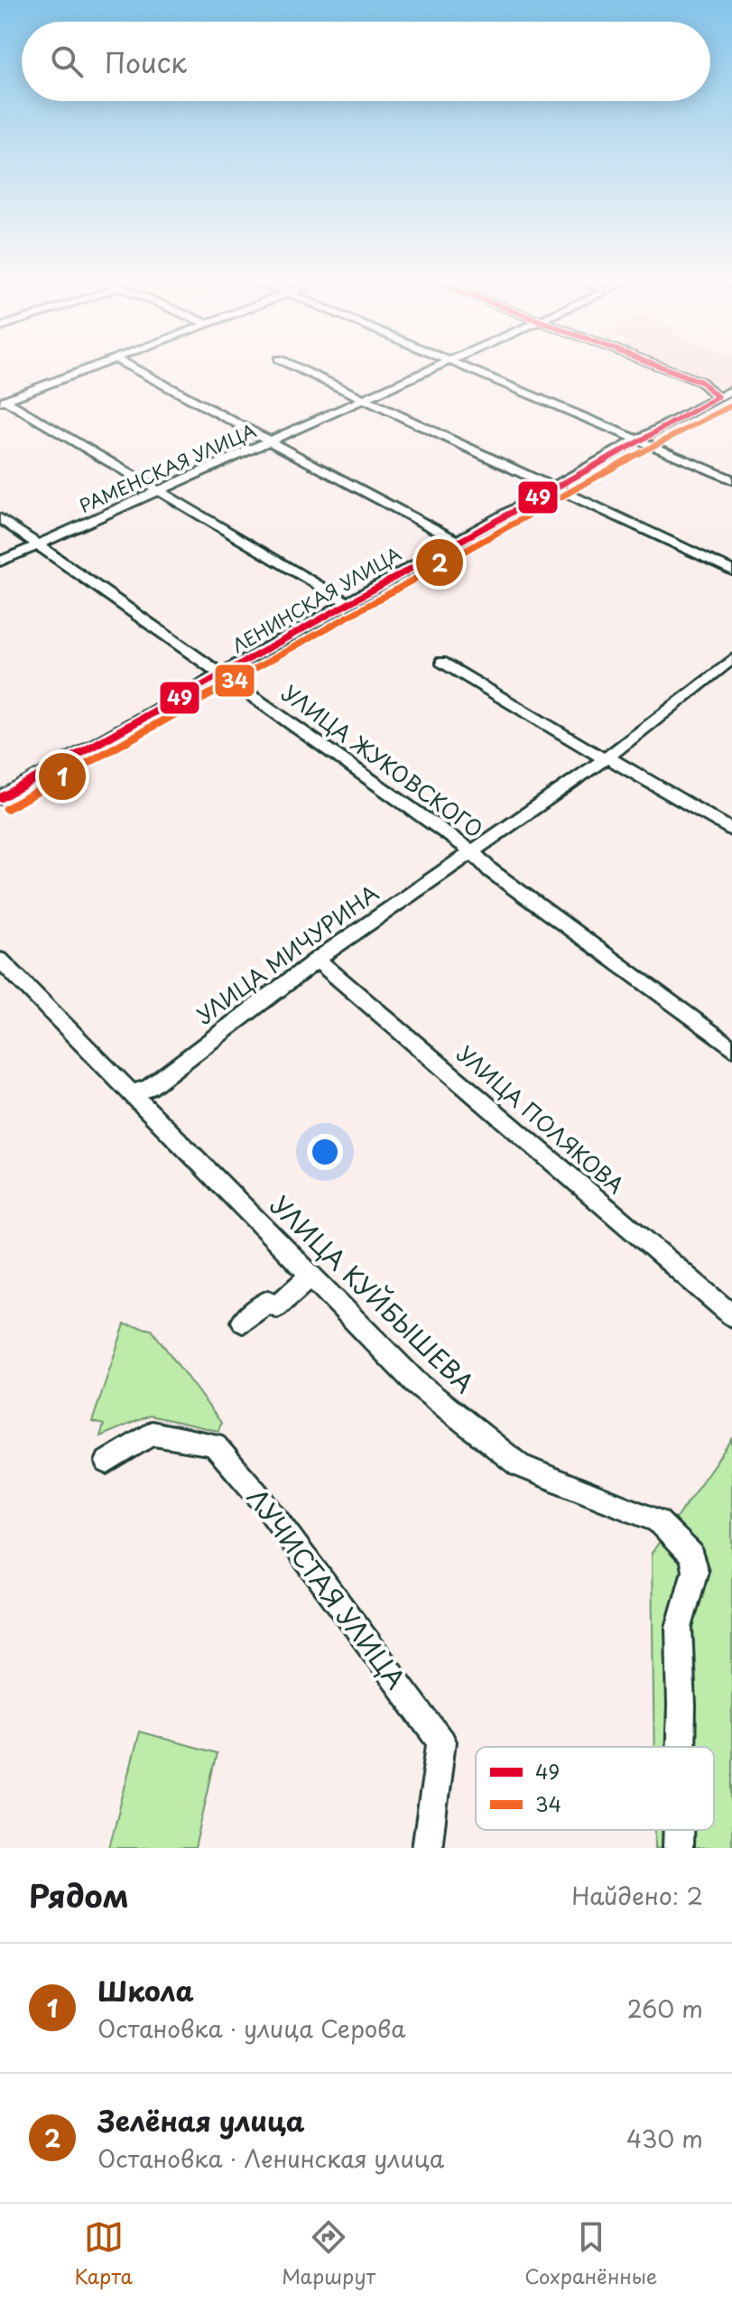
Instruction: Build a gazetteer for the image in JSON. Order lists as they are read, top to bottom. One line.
{"streets":{"street":["РАМЕНСКАЯ УЛИЦА","ЛЕНИНСКАЯ УЛИЦА","УЛИЦА ЖУКОВСКОГО","УЛИЦА МИЧУРИНА","УЛИЦА ПОЛЯКОВА","УЛИЦА КУЙБЫШЕВА","ЛУЧИСТАЯ УЛИЦА"]},"crossings":[["РАМЕНСКАЯ УЛИЦА","УЛИЦА ЖУКОВСКОГО"],["ЛЕНИНСКАЯ УЛИЦА","УЛИЦА ЖУКОВСКОГО"],["УЛИЦА ЖУКОВСКОГО","УЛИЦА МИЧУРИНА"],["УЛИЦА МИЧУРИНА","УЛИЦА ПОЛЯКОВА"],["УЛИЦА МИЧУРИНА","УЛИЦА КУЙБЫШЕВА"]],"lines":["transit line 49","transit line 34"],"legend":["49","34"],"page":{"search":"Поиск","pins":["2","1"],"heading":["Рядом","Найдено: 2"],"list":[{"mark":"1","name":"Школа","note":"Остановка · улица Серова","value":"260 m"},{"mark":"2","name":"Зелёная улица","note":"Остановка · Ленинская улица","value":"430 m"}],"nav":["Карта","Маршрут","Сохранённые"]}}
